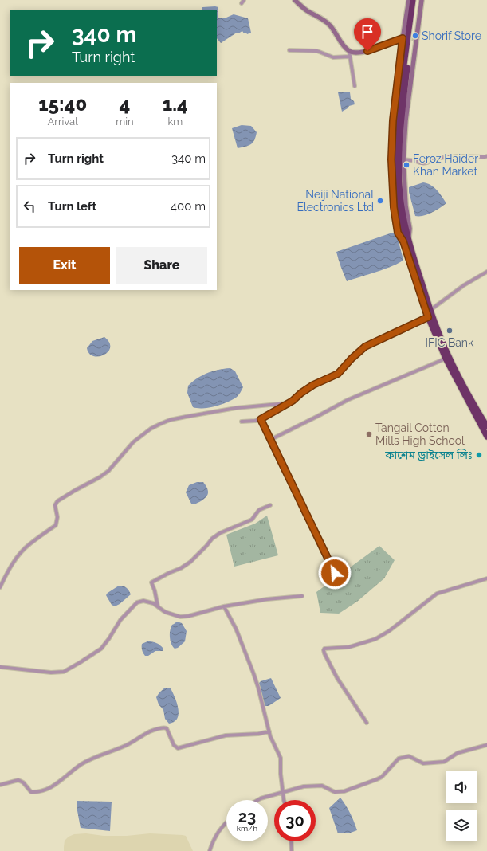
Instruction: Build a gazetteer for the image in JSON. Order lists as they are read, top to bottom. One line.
{"places":["Shorif Store","Feroz Haider Khan Market","Neiji National Electronics Ltd","IFIC Bank","Tangail Cotton Mills High School","কাশেম ড্রাইসেল লিঃ"],"page":{"turn":["340 m","Turn right"],"eta":["15:40","Arrival","4","min","1.4","km"],"list":[{"name":"Turn right","value":"340 m"},{"name":"Turn left","value":"400 m"}],"buttons":["Exit","Share"],"speed":"23 km/h","limit":"30"}}
